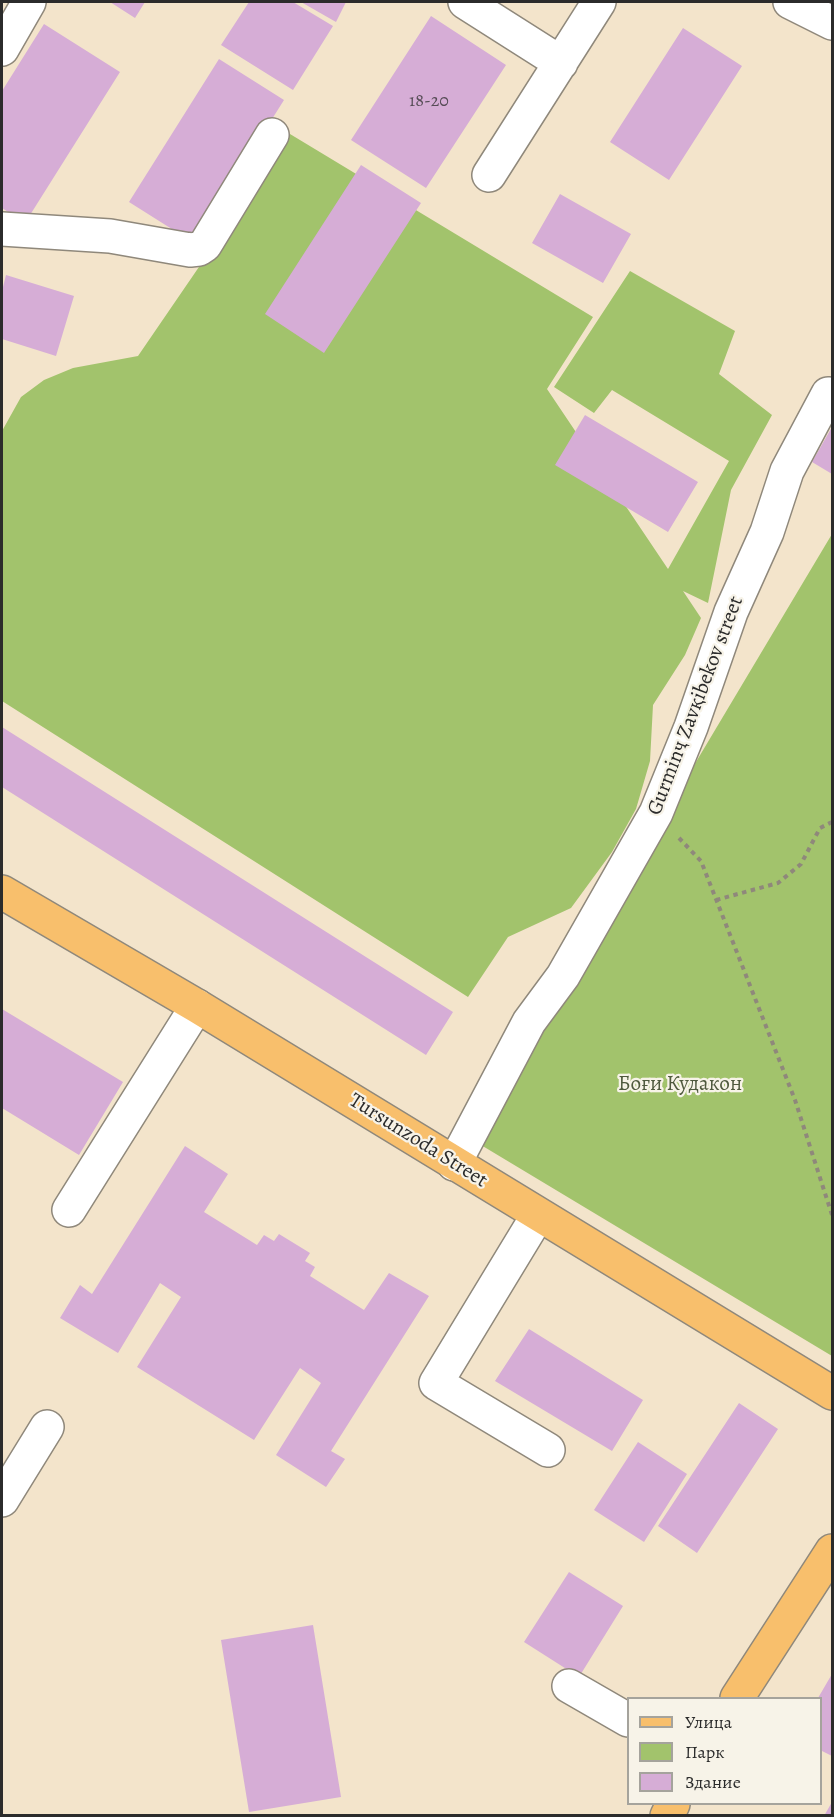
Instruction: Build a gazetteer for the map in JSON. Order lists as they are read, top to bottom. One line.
{"streets":{"main road":["Tursunzoda Street"],"street":["Gurminҷ Zavқibekov street"]},"crossings":[["Gurminҷ Zavқibekov street","Tursunzoda Street"]],"parks":["Боғи Кудакон"],"house_numbers":["18-20"],"legend":["Улица","Парк","Здание"]}
